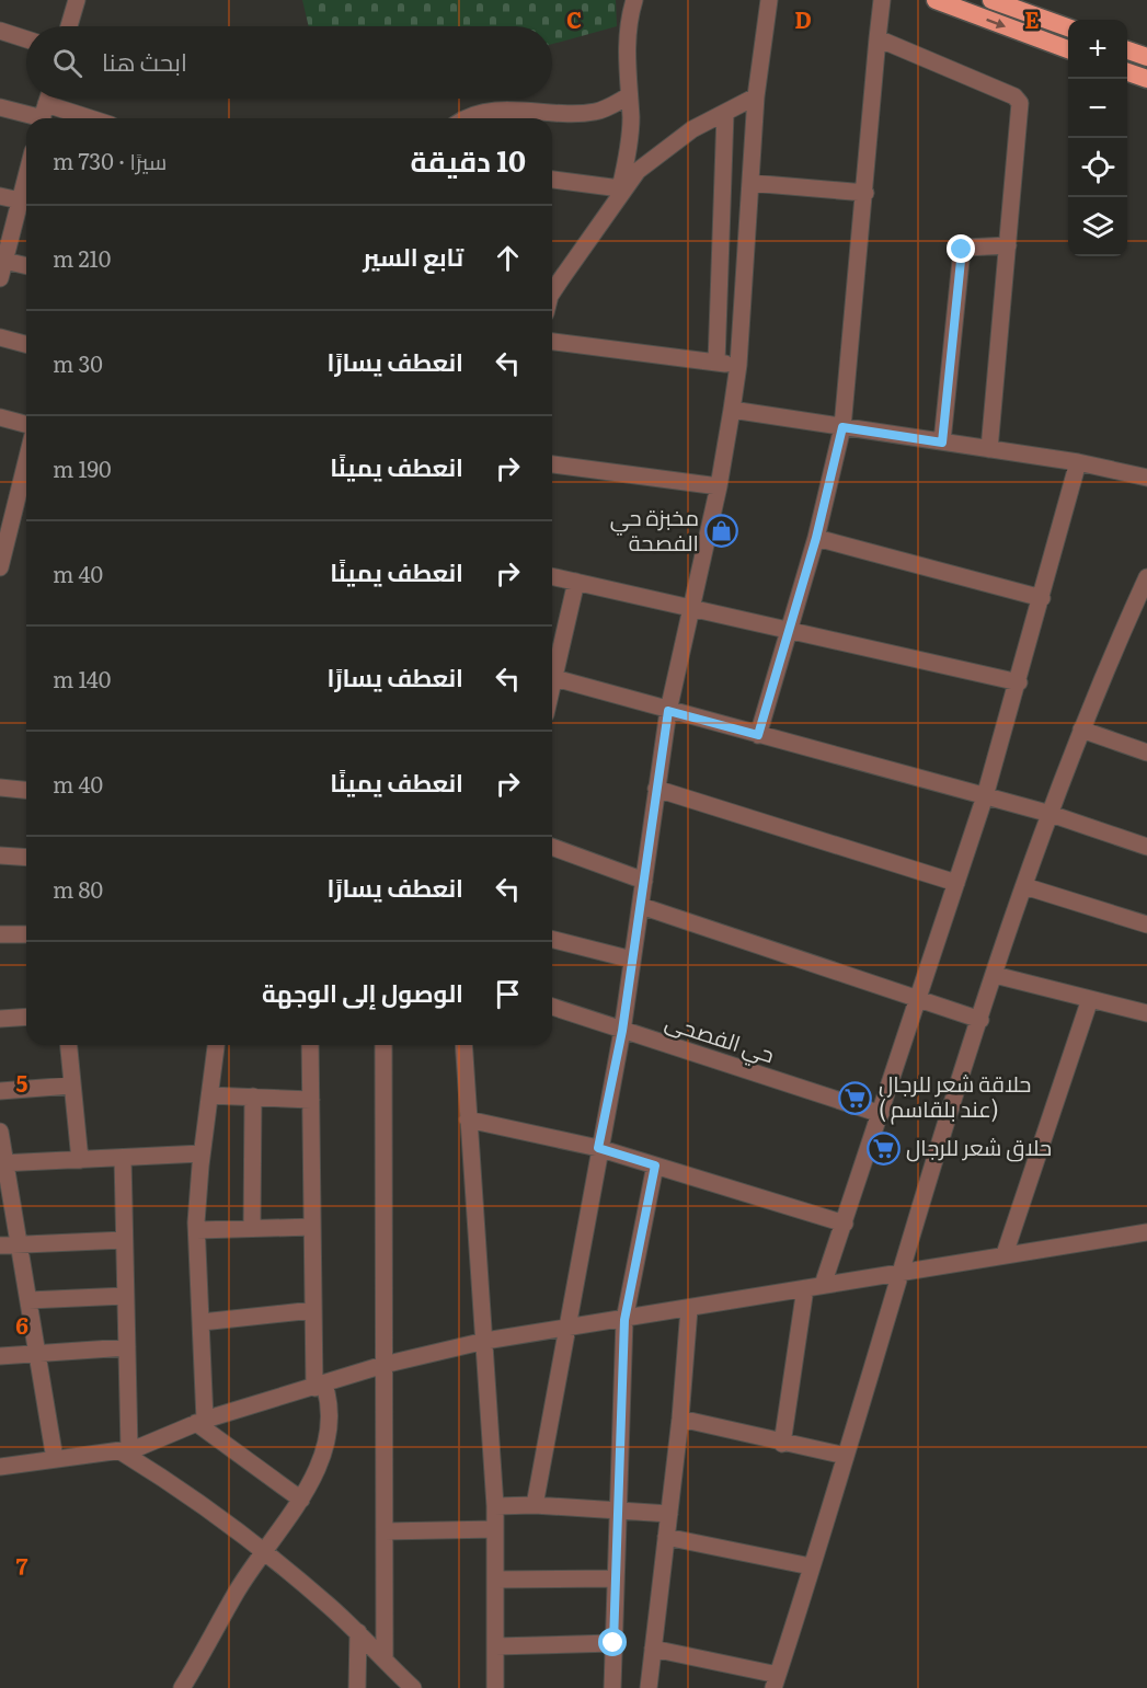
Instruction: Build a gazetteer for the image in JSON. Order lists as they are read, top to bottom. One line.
{"streets":{"street":["حي الفصحى"]},"places":{"shop":["مخبزة حي الفصحة"],"supermarket":["حلاقة شعر للرجال ( عند بلقاسم)","حلاق شعر للرجال"]},"page":{"map_buttons":["+","−"],"search":"ابحث هنا","heading":["10 دقيقة","سيرًا · 730 m"],"list":[["تابع السير","210 m"],["انعطف يسارًا","30 m"],["انعطف يمينًا","190 m"],["انعطف يمينًا","40 m"],["انعطف يسارًا","140 m"],["انعطف يمينًا","40 m"],["انعطف يسارًا","80 m"],"الوصول إلى الوجهة"]},"grid":{"columns":["C","D","E"],"rows":["5","6","7"]}}
